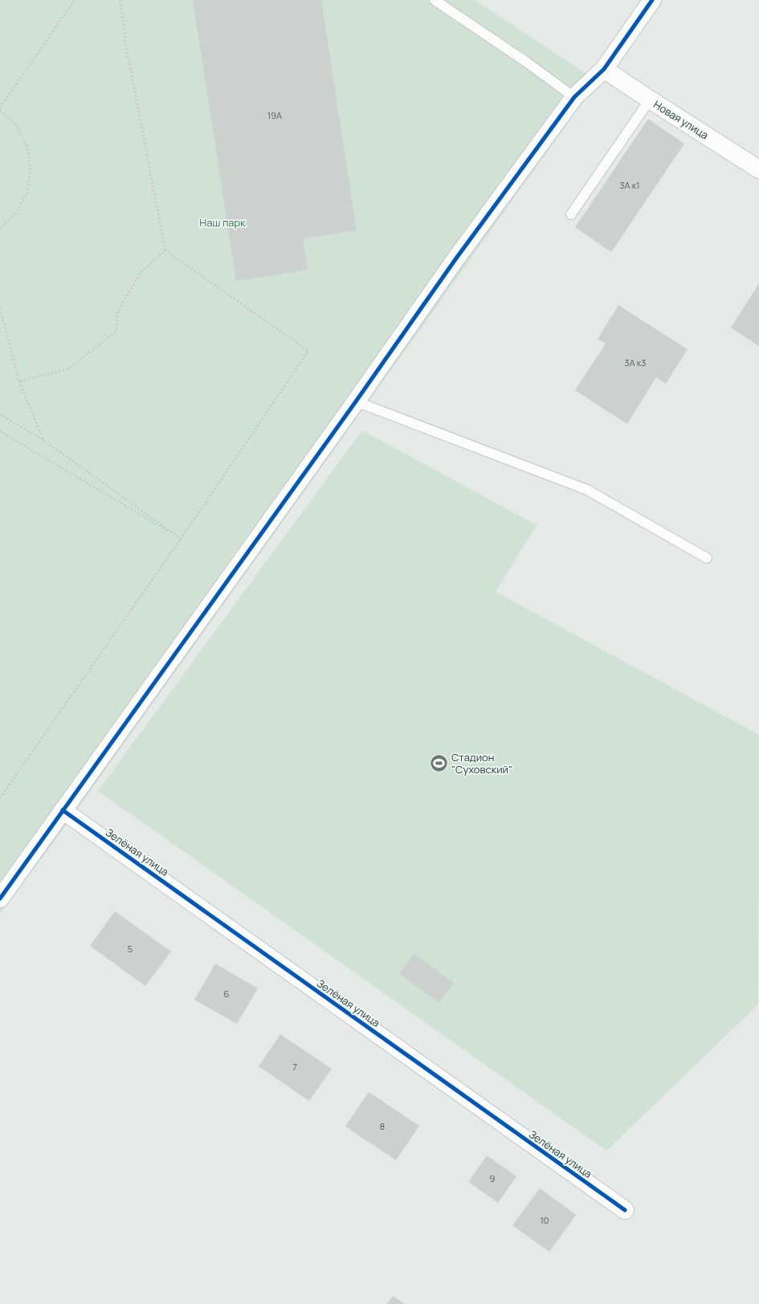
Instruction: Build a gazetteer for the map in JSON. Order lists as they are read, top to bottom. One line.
{"streets":{"street":["Новая улица","Зелёная улица"]},"parks":["Наш парк"],"places":{"sports":["Стадион \"Суховский\""]},"house_numbers":["19А","3А к1","3А к3","5","6","7","8","9","10"]}
